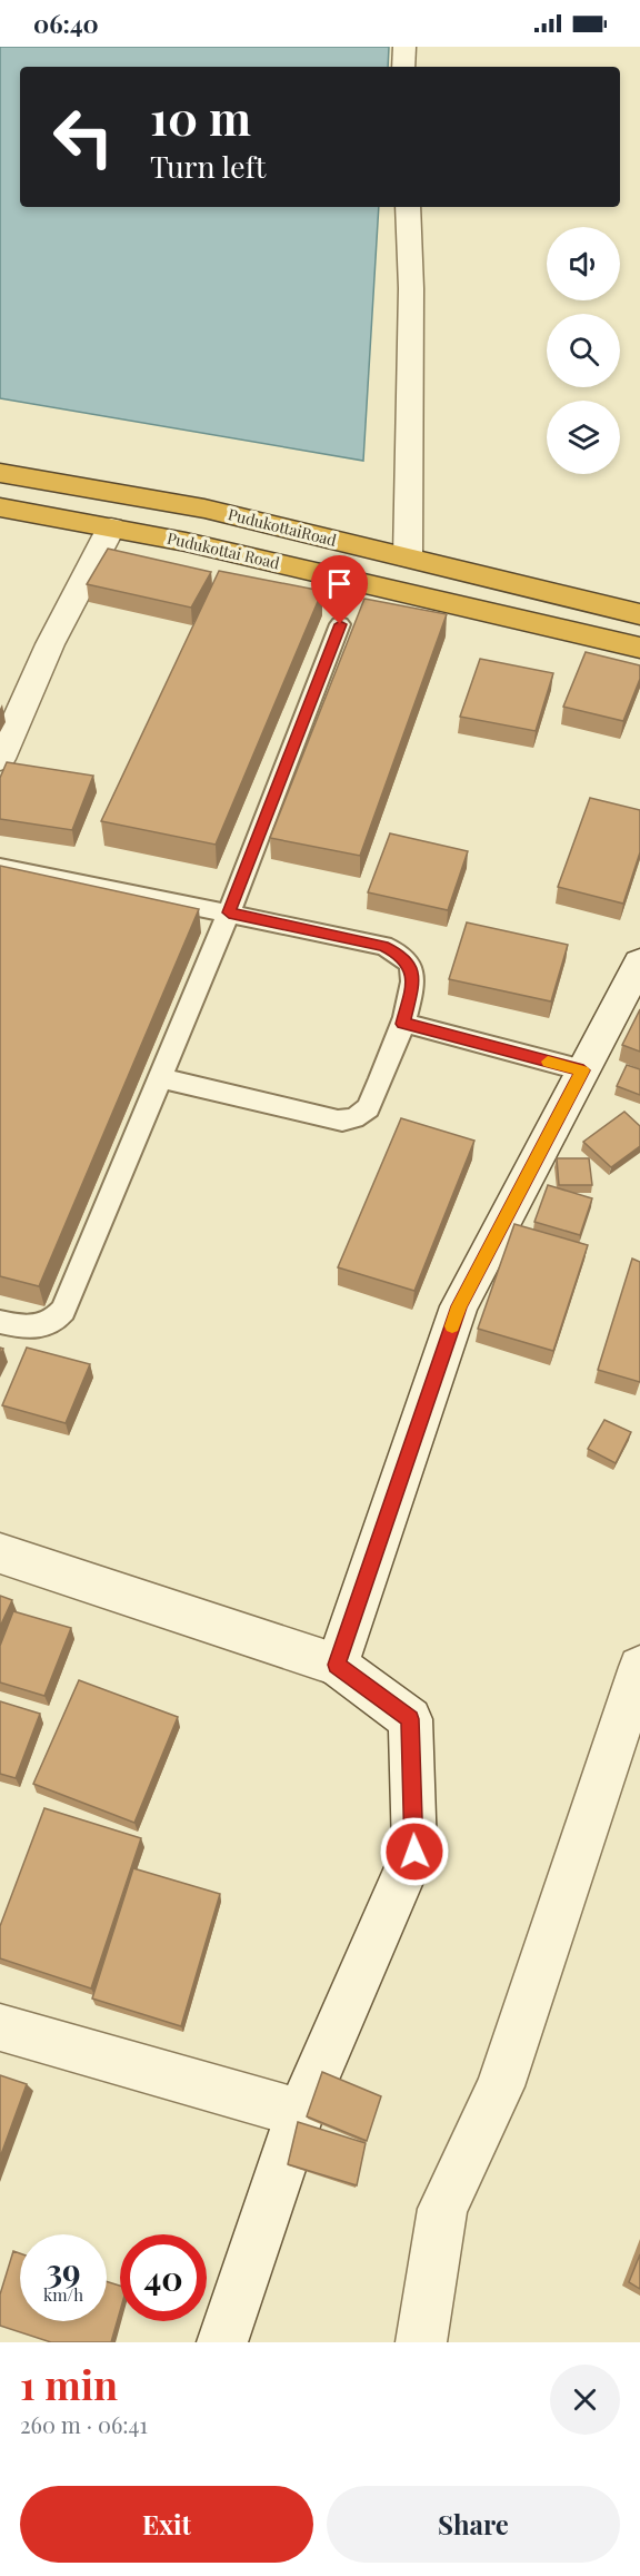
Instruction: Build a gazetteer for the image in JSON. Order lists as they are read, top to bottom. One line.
{"streets":{"highway":["PudukottaiRoad","Pudukottai Road"]},"page":{"status":"06:40","turn":["10 m","Turn left"],"speed":"39 km/h","limit":"40","heading":["1 min","260 m · 06:41"],"buttons":["Exit","Share"]}}
